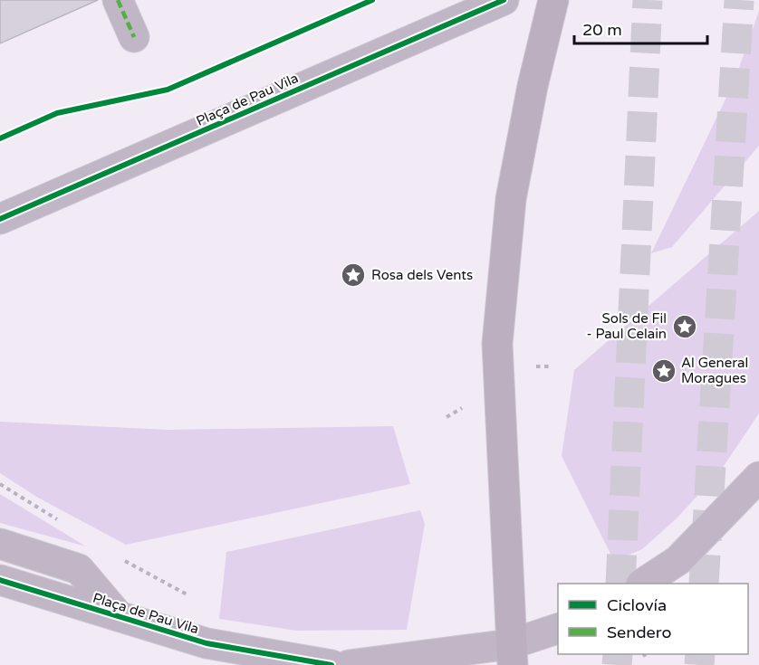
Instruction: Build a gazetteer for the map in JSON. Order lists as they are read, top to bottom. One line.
{"streets":{"street":["Plaça de Pau Vila"]},"places":{"place":["Rosa dels Vents","Sols de Fil - Paul Celain","Al General Moragues"]},"legend":["Ciclovía","Sendero"],"scale_bar":"20 m"}
